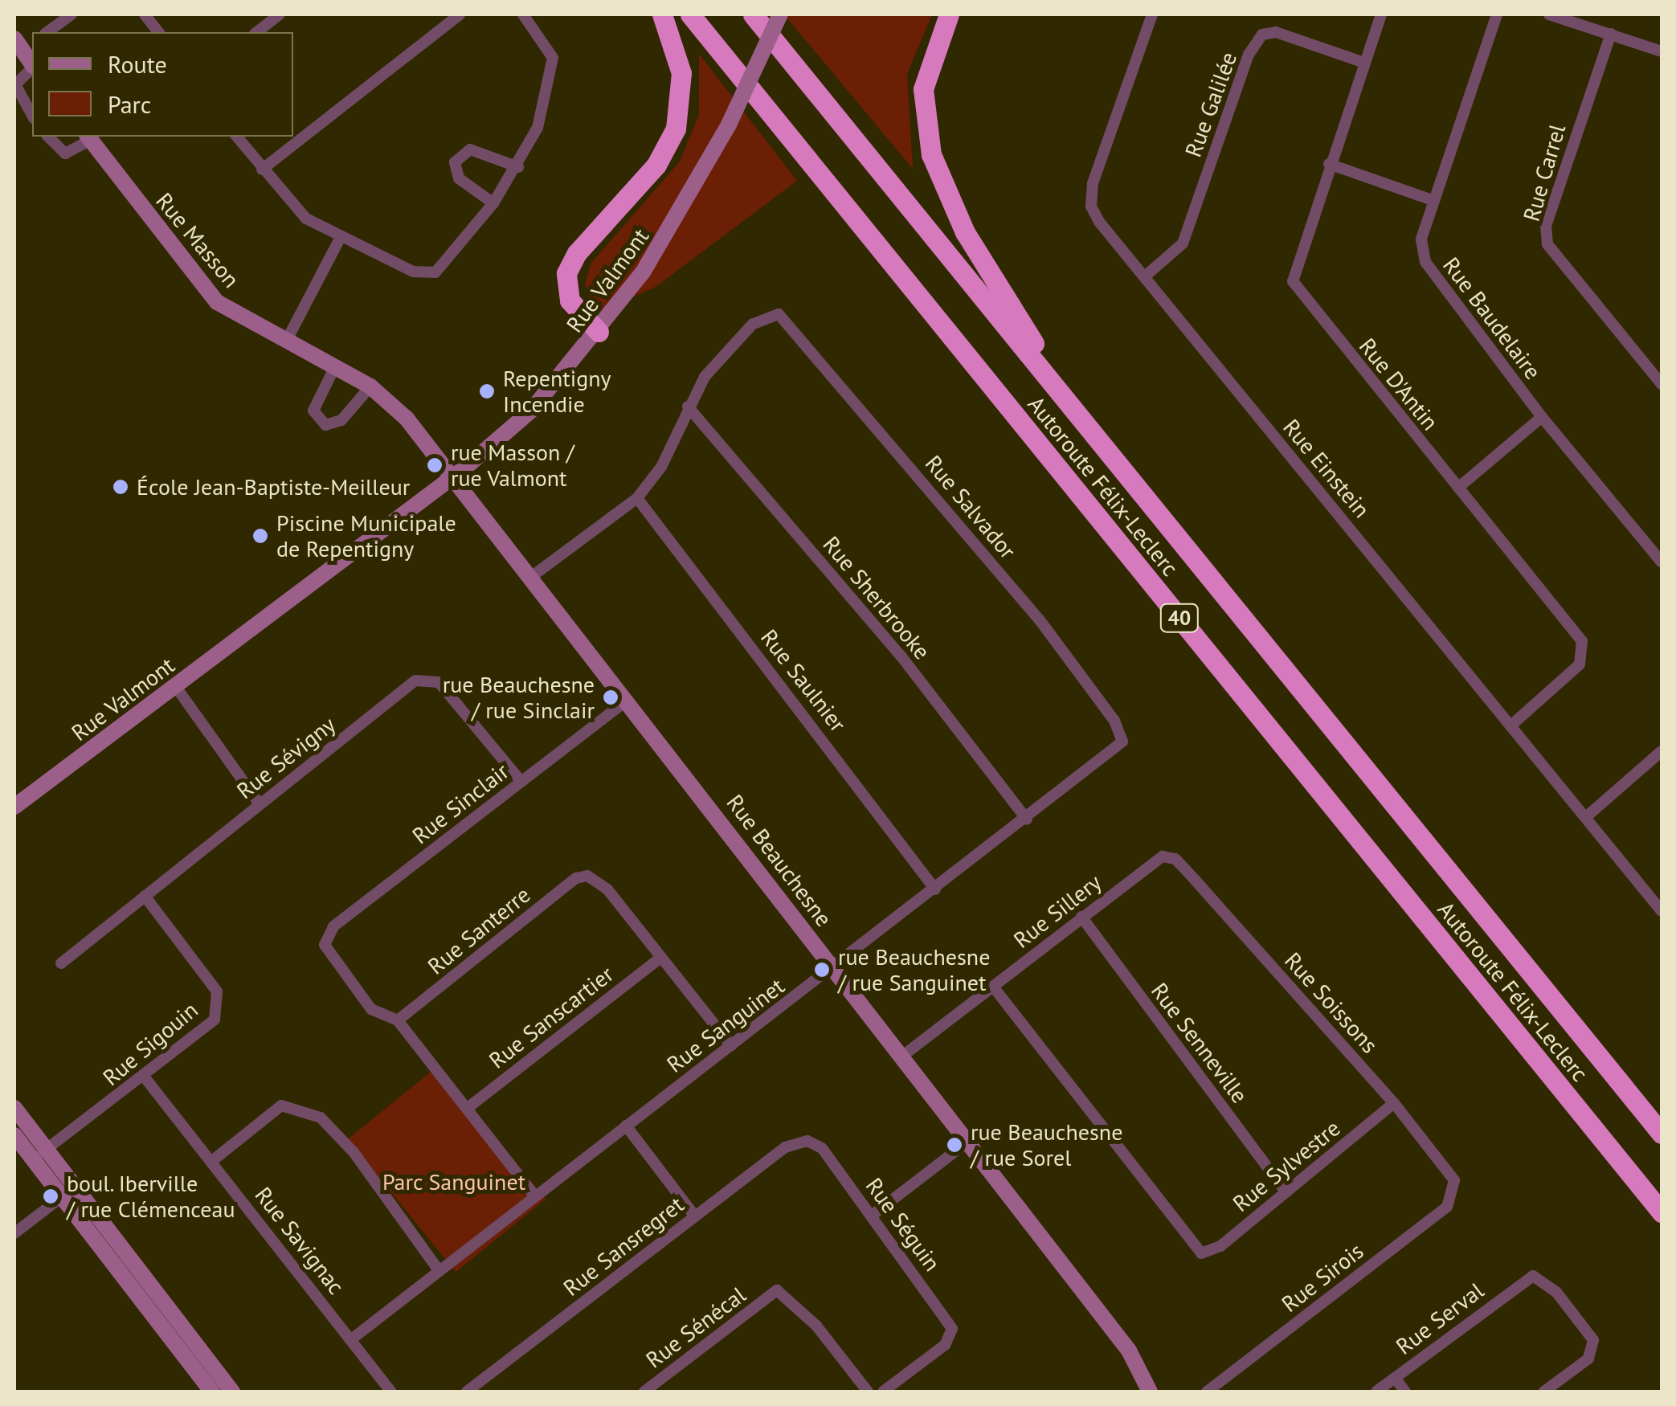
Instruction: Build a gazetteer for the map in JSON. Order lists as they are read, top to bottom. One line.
{"streets":{"highway":["Autoroute Félix-Leclerc","40"],"street":["Rue Galilée","Rue Carrel","Rue Masson","Rue Valmont","Rue Baudelaire","Rue D'Antin","Rue Einstein","Rue Salvador","Rue Sherbrooke","Rue Saulnier","Rue Sévigny","Rue Sinclair","Rue Beauchesne","Rue Sillery","Rue Santerre","Rue Soissons","Rue Sanscartier","Rue Sanguinet","Rue Senneville","Rue Sigouin","Rue Sylvestre","Rue Séguin","Rue Savignac","Rue Sansregret","Rue Sirois","Rue Serval","Rue Sénécal"]},"crossings":[["Rue Galilée","Rue D'Antin"],["Rue Galilée","Rue Einstein"],["Rue Masson","Rue Valmont"],["Rue Masson","Rue Beauchesne"],["Rue Valmont","Rue Beauchesne"],["Rue D'Antin","Rue Einstein"],["Rue Salvador","Rue Sherbrooke"],["Rue Salvador","Rue Sanguinet"],["Rue Sherbrooke","Rue Sanguinet"],["Rue Saulnier","Rue Sanguinet"],["Rue Sévigny","Rue Sinclair"],["Rue Sévigny","Rue Sigouin"],["Rue Sinclair","Rue Beauchesne"],["Rue Sinclair","Rue Santerre"],["Rue Beauchesne","Rue Sillery"],["Rue Beauchesne","Rue Sanguinet"],["Rue Sillery","Rue Soissons"],["Rue Sillery","Rue Senneville"],["Rue Sillery","Rue Sylvestre"],["Rue Santerre","Rue Sanscartier"],["Rue Soissons","Rue Sylvestre"],["Rue Soissons","Rue Sirois"],["Rue Sanguinet","Rue Savignac"],["Rue Senneville","Rue Sylvestre"],["Rue Sigouin","Rue Savignac"],["Rue Séguin","Rue Sansregret"]],"parks":["Parc Sanguinet"],"places":["Repentigny Incendie","rue Masson / rue Valmont","École Jean-Baptiste-Meilleur","Piscine Municipale de Repentigny","rue Beauchesne / rue Sinclair","rue Beauchesne / rue Sanguinet","rue Beauchesne / rue Sorel","boul. Iberville / rue Clémenceau"],"legend":["Route","Parc"]}
